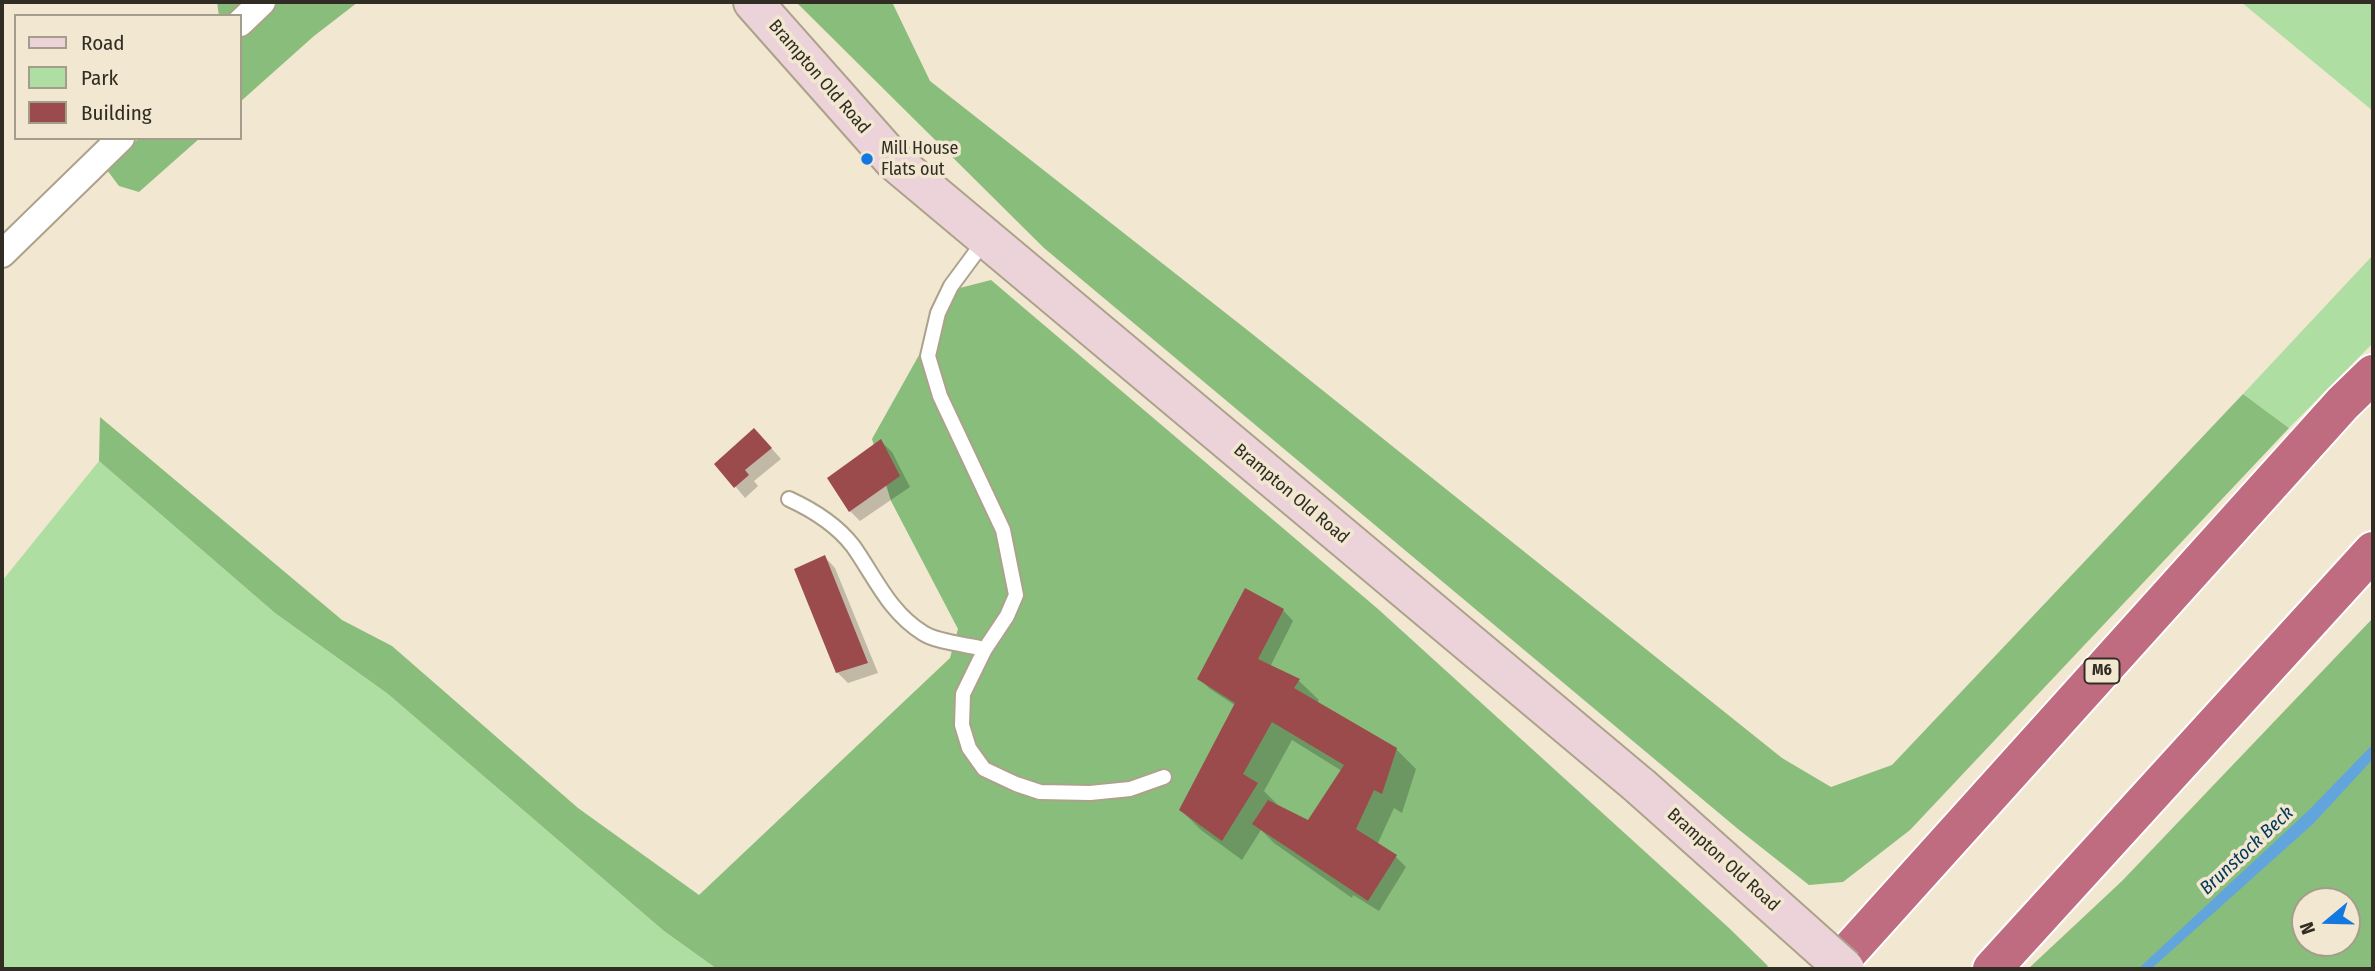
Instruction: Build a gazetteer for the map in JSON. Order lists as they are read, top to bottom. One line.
{"streets":{"highway":["M6"],"main road":["Brampton Old Road"]},"water":["Brunstock Beck"],"places":["Mill House Flats out"],"legend":["Road","Park","Building"],"north":"left"}
